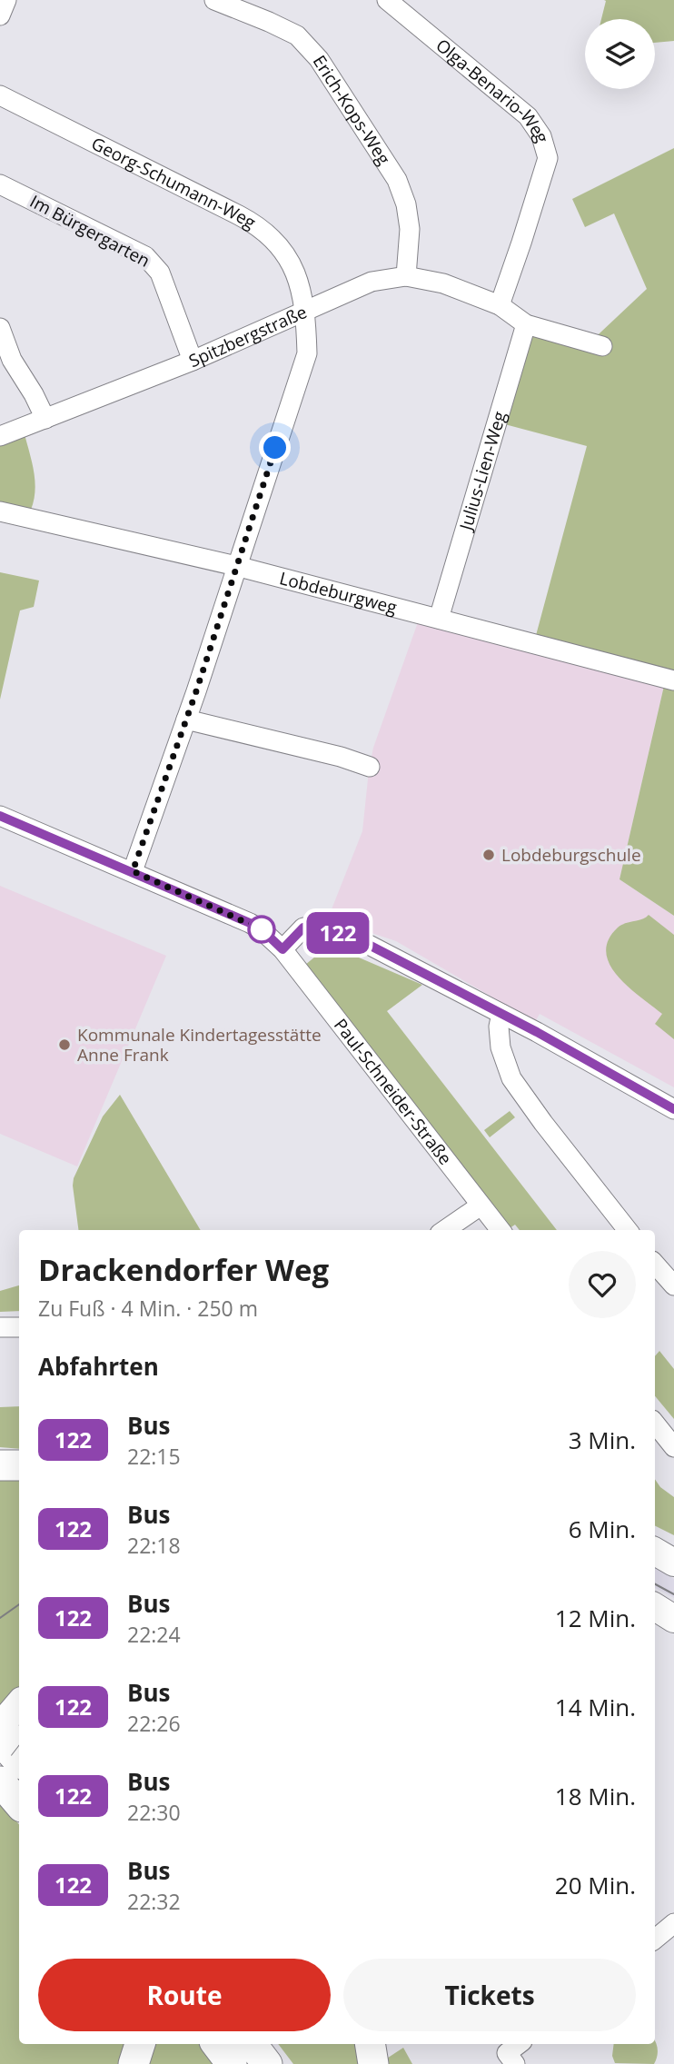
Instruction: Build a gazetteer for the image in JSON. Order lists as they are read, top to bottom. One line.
{"streets":{"street":["Olga-Benario-Weg","Erich-Kops-Weg","Georg-Schumann-Weg","Im Bürgergarten","Spitzbergstraße","Julius-Lien-Weg","Lobdeburgweg","Paul-Schneider-Straße"]},"crossings":[["Olga-Benario-Weg","Spitzbergstraße"],["Erich-Kops-Weg","Spitzbergstraße"],["Georg-Schumann-Weg","Spitzbergstraße"],["Georg-Schumann-Weg","Lobdeburgweg"],["Georg-Schumann-Weg","Paul-Schneider-Straße"],["Im Bürgergarten","Spitzbergstraße"],["Spitzbergstraße","Julius-Lien-Weg"],["Julius-Lien-Weg","Lobdeburgweg"]],"places":["Lobdeburgschule","Kommunale Kindertagesstätte Anne Frank"],"lines":["bus line 122"],"page":{"on_map":"122","heading":[["Drackendorfer Weg","Zu Fuß · 4 Min. · 250 m"],"Abfahrten"],"list":[{"mark":"122","name":"Bus","note":"22:15","value":"3 Min."},{"mark":"122","name":"Bus","note":"22:18","value":"6 Min."},{"mark":"122","name":"Bus","note":"22:24","value":"12 Min."},{"mark":"122","name":"Bus","note":"22:26","value":"14 Min."},{"mark":"122","name":"Bus","note":"22:30","value":"18 Min."},{"mark":"122","name":"Bus","note":"22:32","value":"20 Min."}],"buttons":["Route","Tickets"]}}
